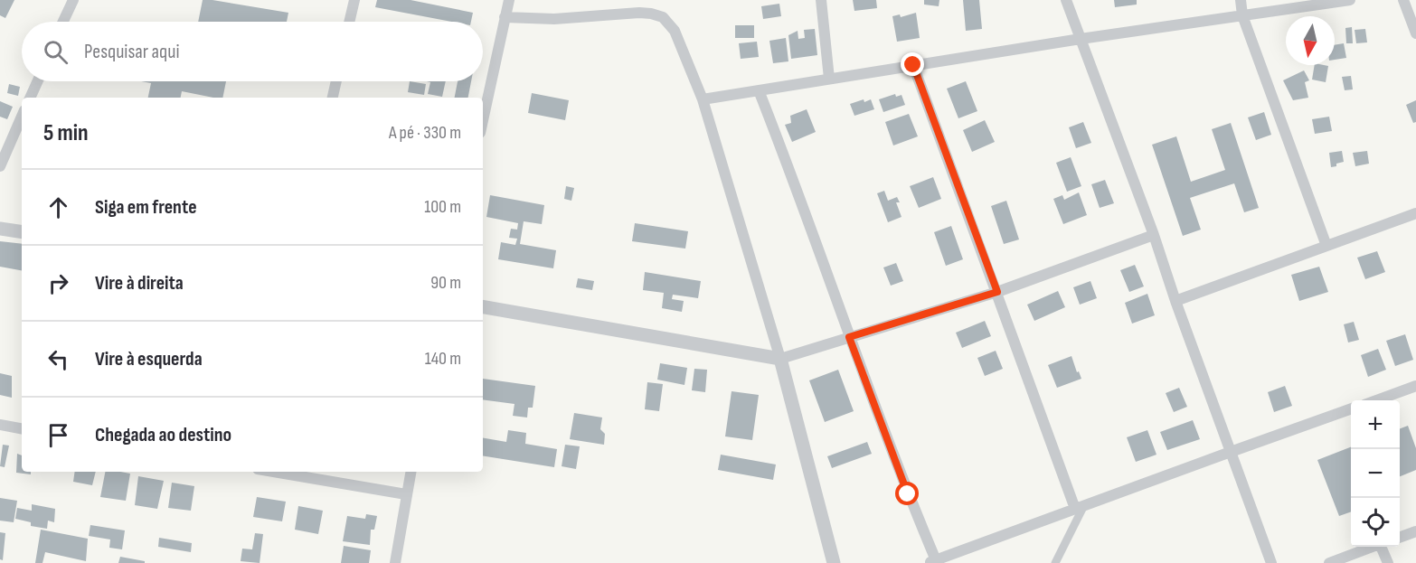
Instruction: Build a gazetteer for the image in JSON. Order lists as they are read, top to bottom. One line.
{"north":"bottom","page":{"search":"Pesquisar aqui","heading":["5 min","A pé · 330 m"],"list":[["Siga em frente","100 m"],["Vire à direita","90 m"],["Vire à esquerda","140 m"],"Chegada ao destino"],"map_buttons":["+","−"]}}
